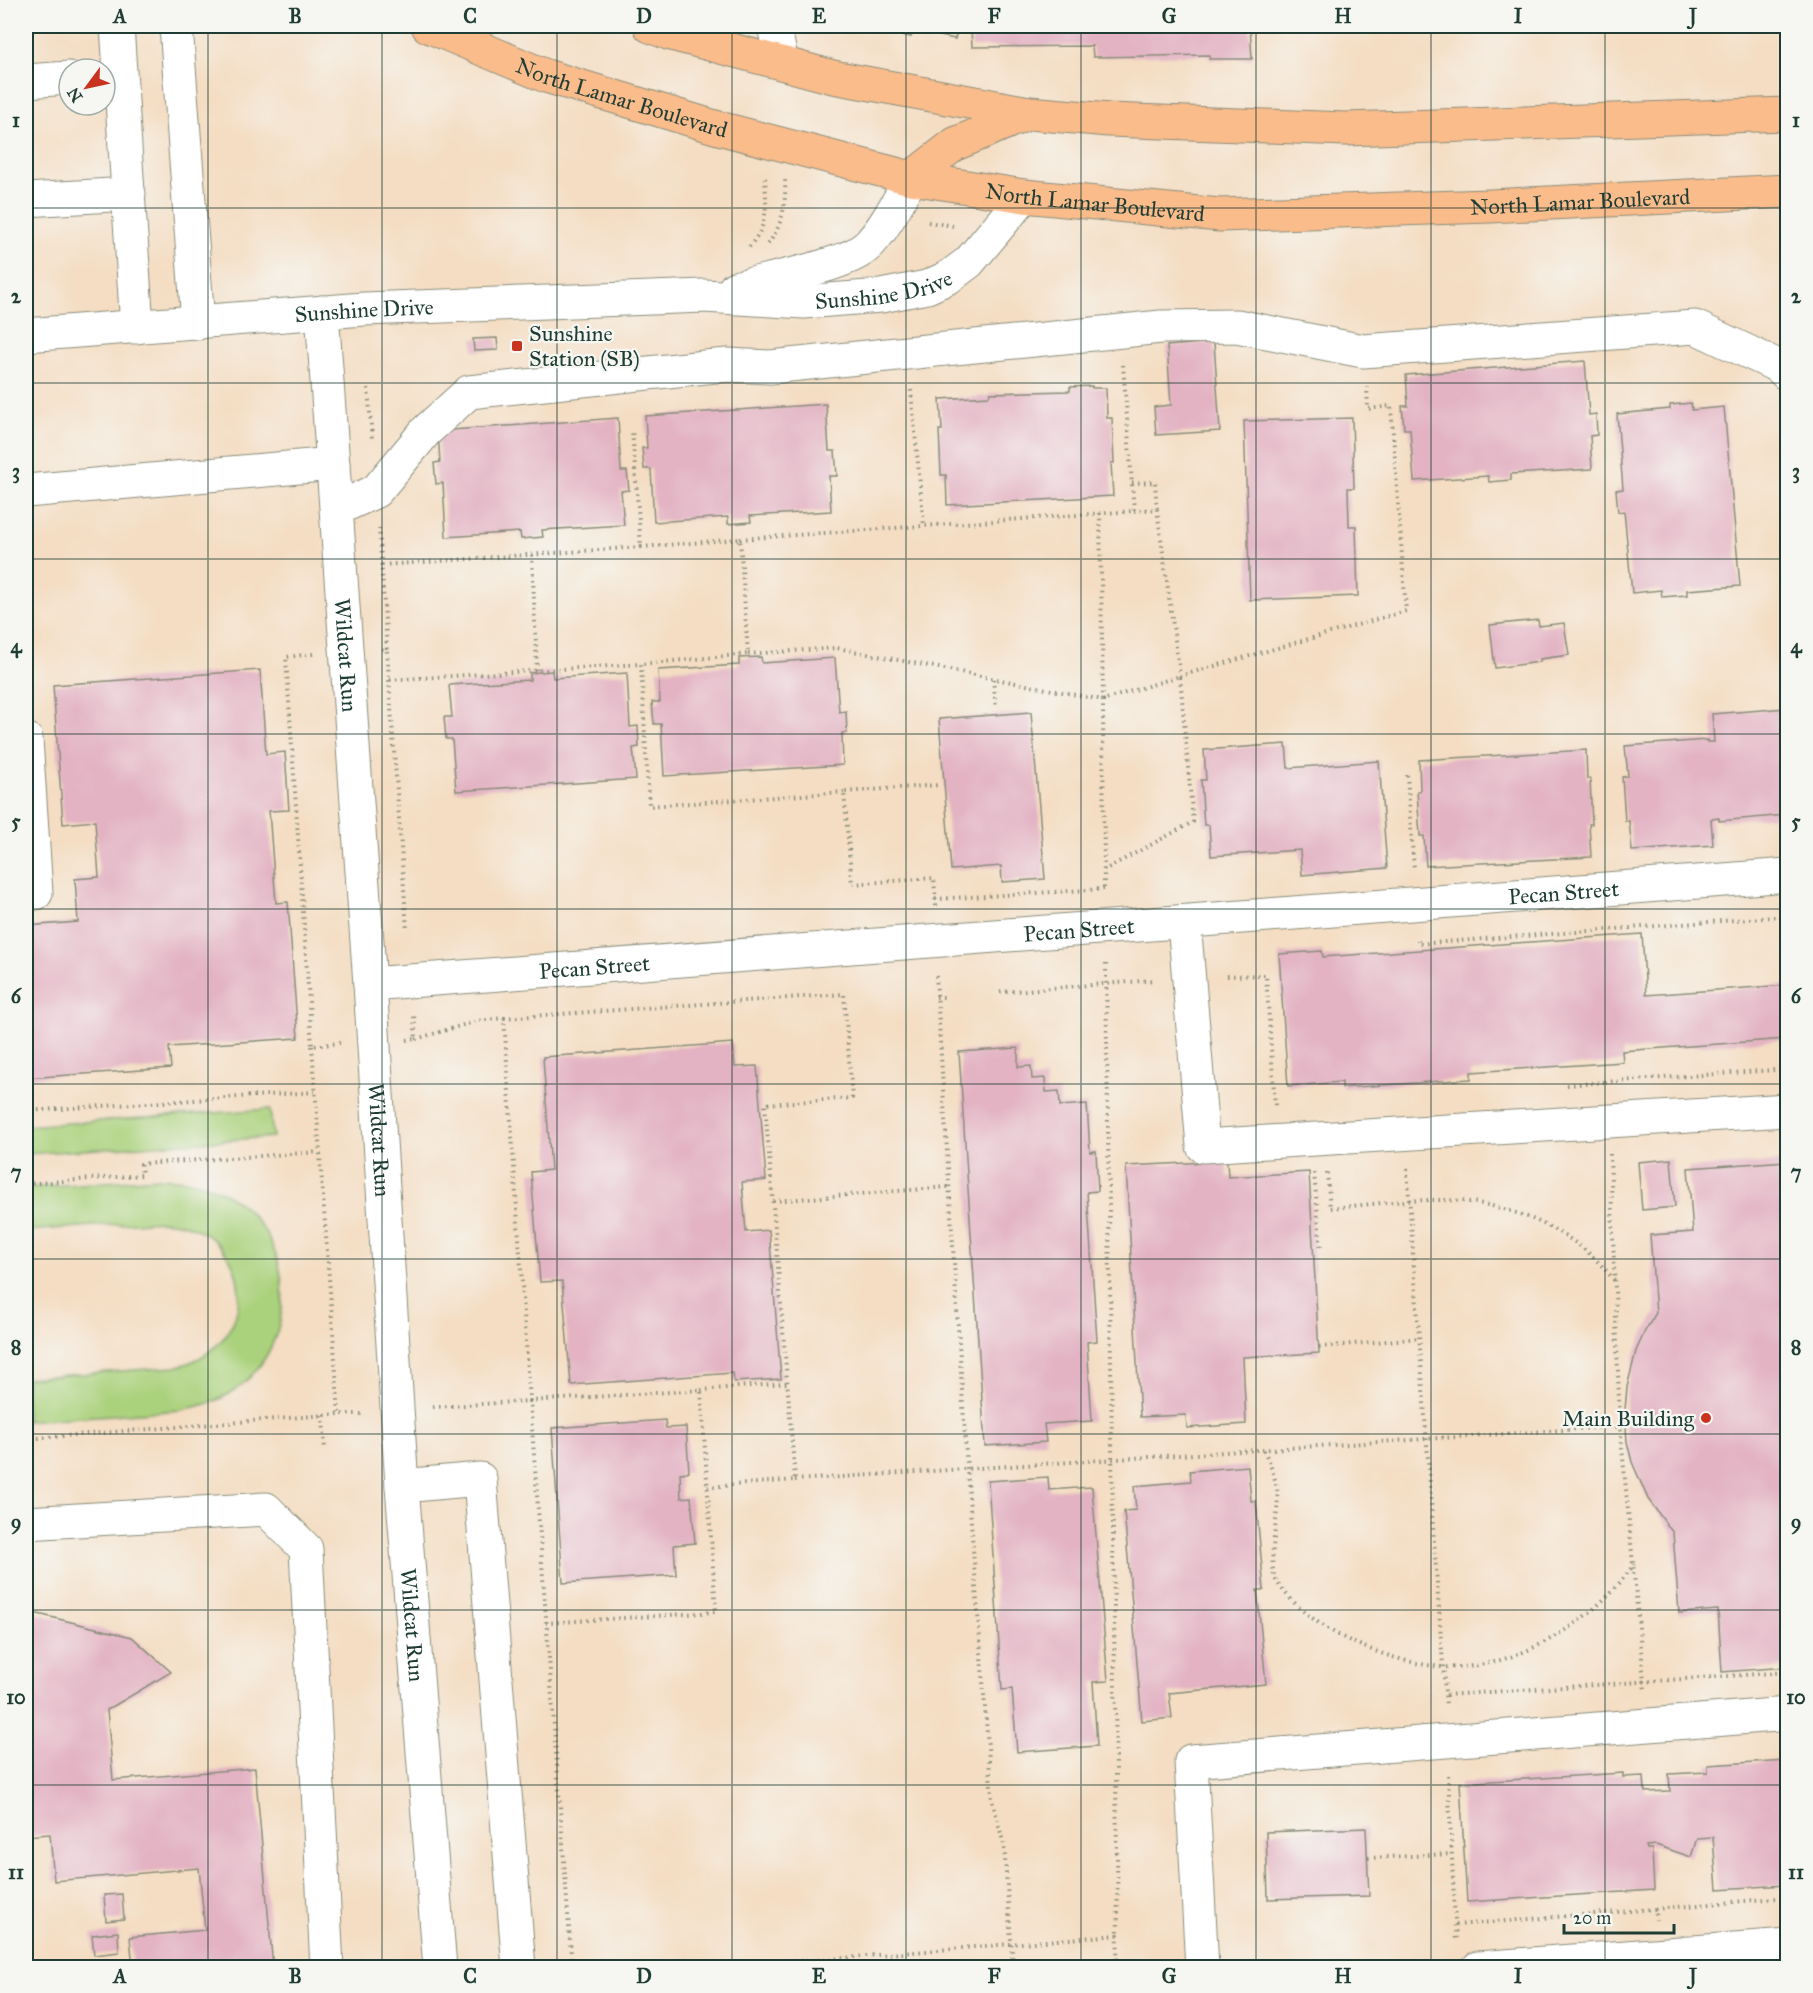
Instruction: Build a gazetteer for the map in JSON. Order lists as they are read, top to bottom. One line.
{"streets":{"main road":["North Lamar Boulevard"],"street":["Sunshine Drive","Wildcat Run","Pecan Street"]},"crossings":[["North Lamar Boulevard","Sunshine Drive"],["Sunshine Drive","Wildcat Run"],["Wildcat Run","Pecan Street"]],"places":{"transit":["Sunshine Station (SB)"],"other":["Main Building"]},"scale_bar":"20 m","north":"bottom left","grid":{"columns":["A","B","C","D","E","F","G","H","I","J"],"rows":["1","2","3","4","5","6","7","8","9","10","11"]}}
